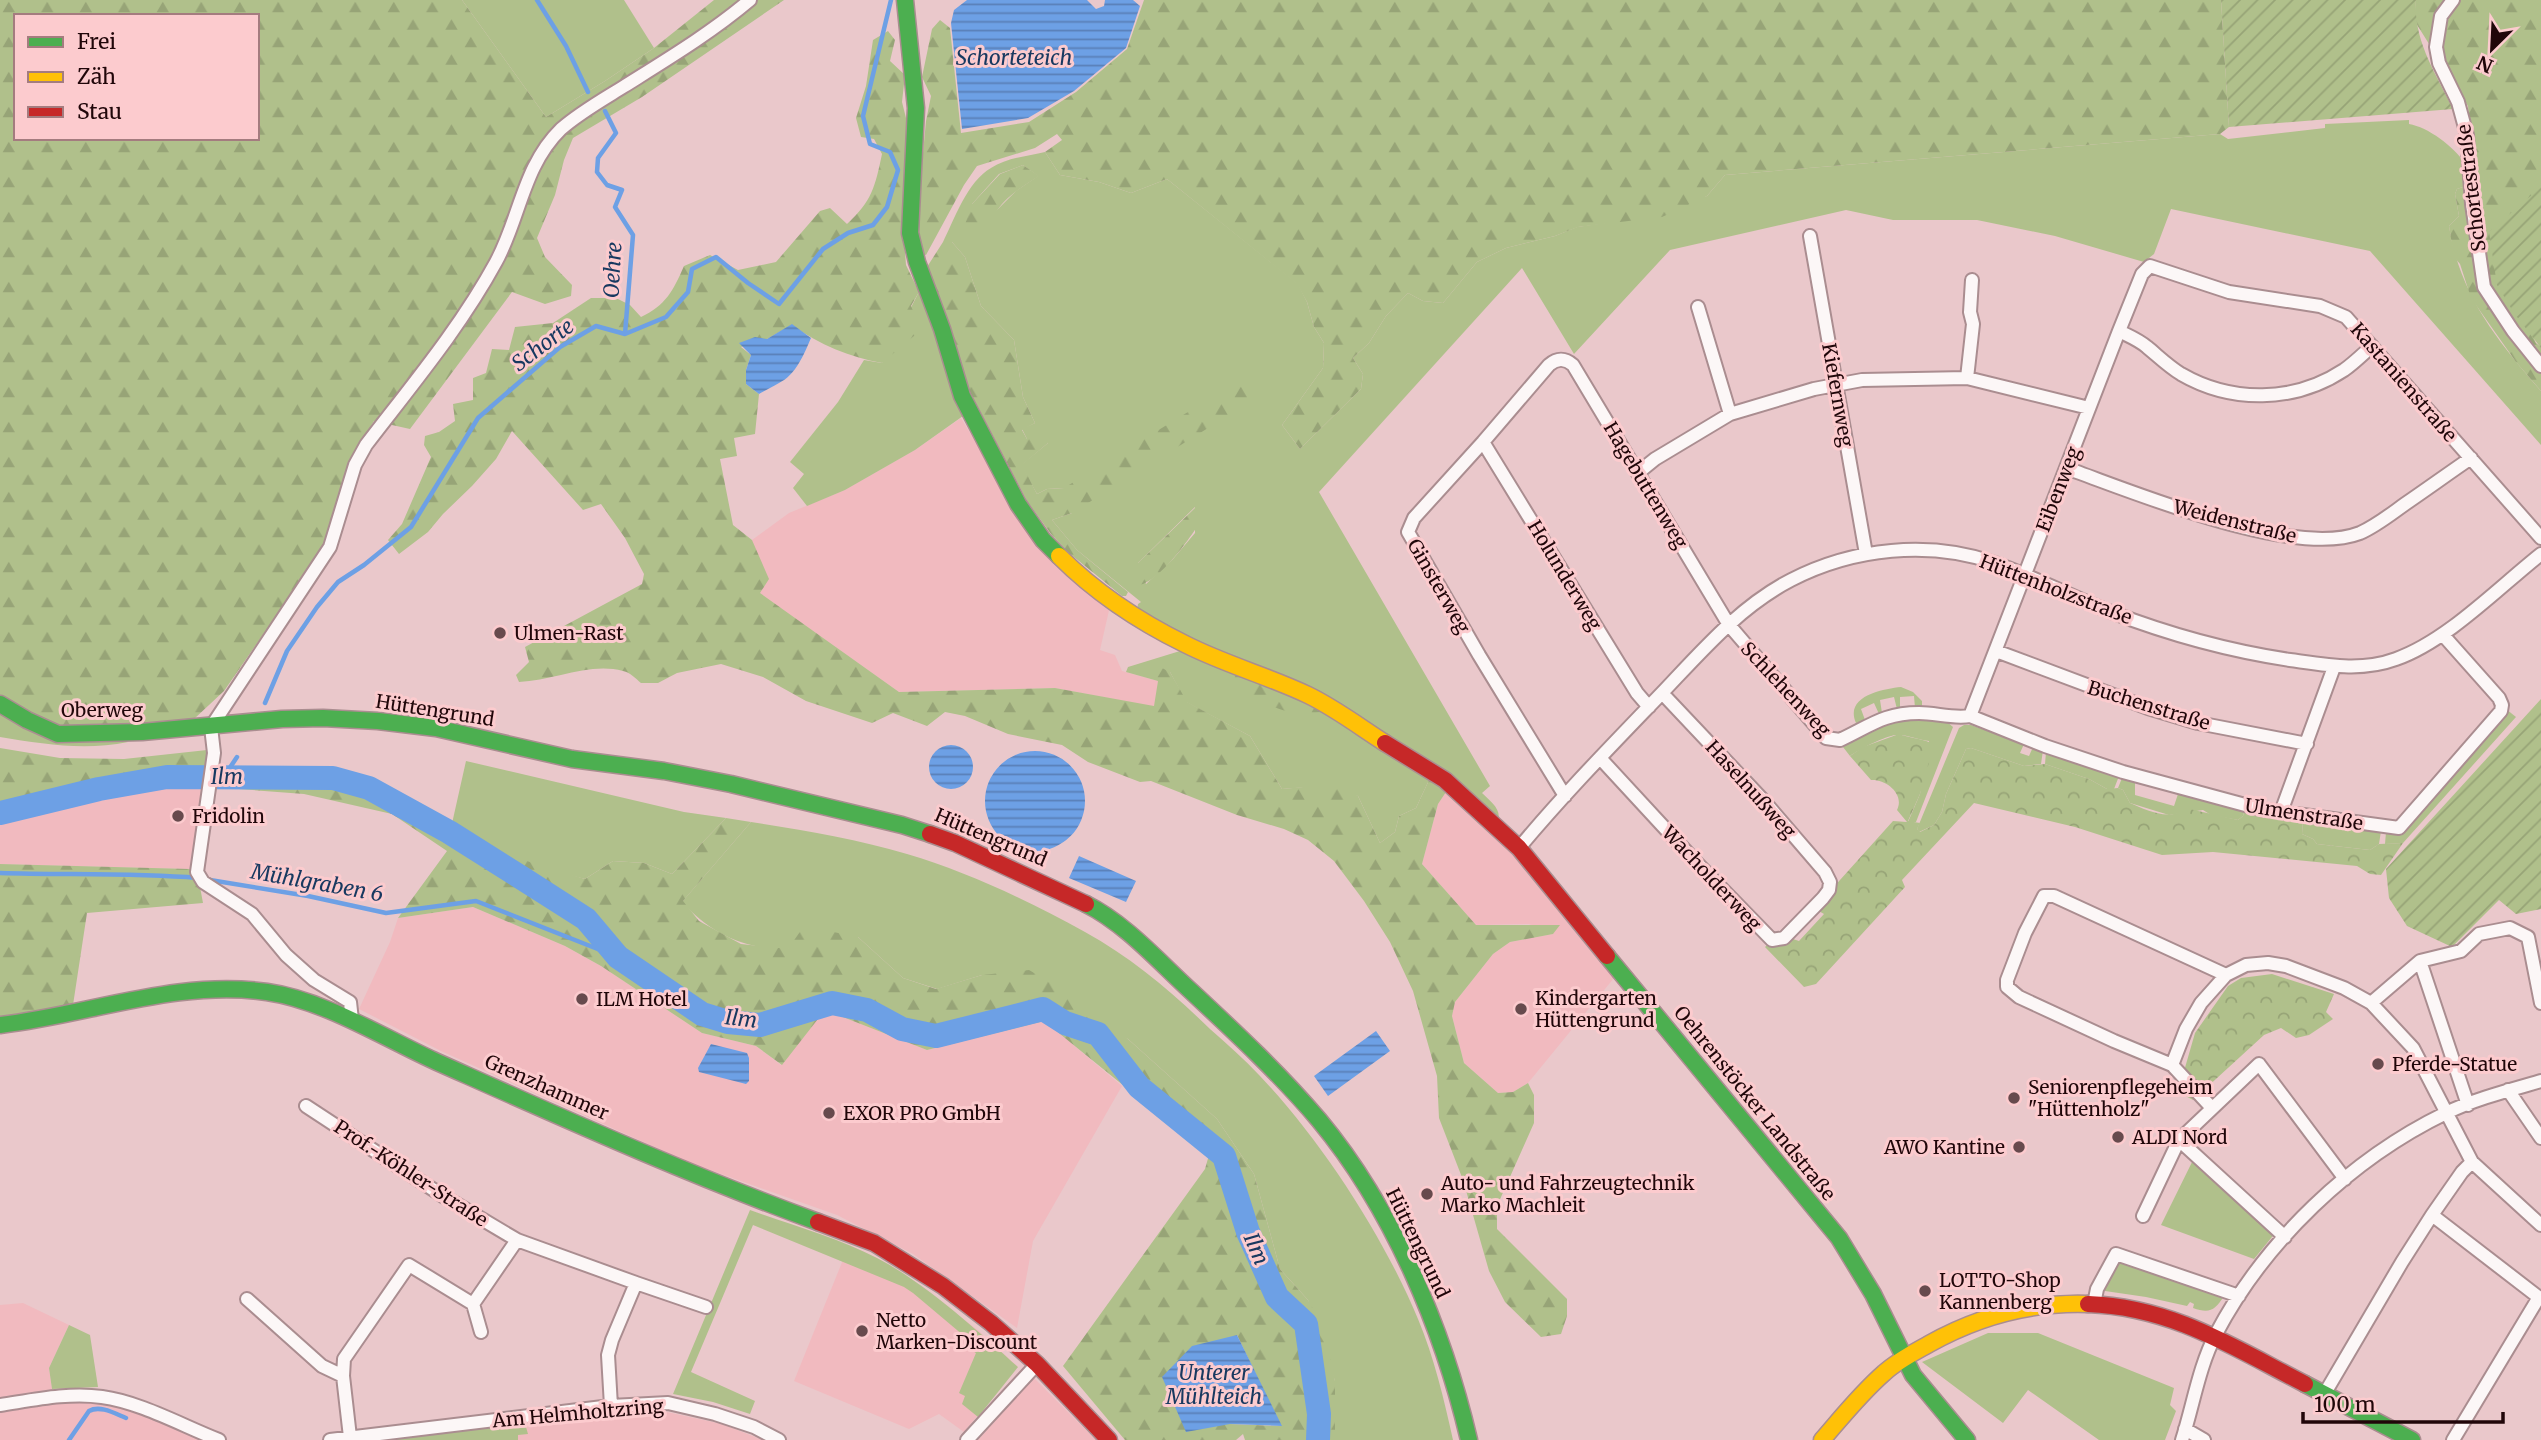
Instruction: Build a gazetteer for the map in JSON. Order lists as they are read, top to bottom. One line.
{"streets":{"street":["Schortestraße","Kastanienstraße","Kiefernweg","Hagebuttenweg","Eibenweg","Weidenstraße","Holunderweg","Ginsterweg","Hüttenholzstraße","Schlehenweg","Buchenstraße","Oberweg","Hüttengrund","Haselnußweg","Ulmenstraße","Wacholderweg","Grenzhammer","Oehrenstöcker Landstraße","Prof.-Köhler-Straße","Am Helmholtzring"]},"crossings":[["Kastanienstraße","Eibenweg"],["Kastanienstraße","Weidenstraße"],["Kiefernweg","Hüttenholzstraße"],["Hagebuttenweg","Ginsterweg"],["Hagebuttenweg","Hüttenholzstraße"],["Hagebuttenweg","Schlehenweg"],["Eibenweg","Weidenstraße"],["Eibenweg","Hüttenholzstraße"],["Eibenweg","Schlehenweg"],["Eibenweg","Buchenstraße"],["Eibenweg","Ulmenstraße"],["Holunderweg","Ginsterweg"],["Holunderweg","Hüttenholzstraße"],["Ginsterweg","Hüttenholzstraße"],["Hüttenholzstraße","Schlehenweg"],["Hüttenholzstraße","Haselnußweg"],["Hüttenholzstraße","Ulmenstraße"],["Hüttenholzstraße","Wacholderweg"],["Hüttenholzstraße","Oehrenstöcker Landstraße"],["Schlehenweg","Ulmenstraße"],["Oberweg","Hüttengrund"],["Haselnußweg","Wacholderweg"]],"water":["Schorteteich","Oehre","Schorte","Ilm","Mühlgraben 6","Unterer Mühlteich"],"places":["Ulmen-Rast","Fridolin","ILM Hotel","Kindergarten Hüttengrund","Pferde-Statue","Seniorenpflegeheim \"Hüttenholz\"","EXOR PRO GmbH","ALDI Nord","AWO Kantine","Auto- und Fahrzeugtechnik Marko Machleit","LOTTO-Shop Kannenberg","Netto Marken-Discount"],"legend":["Frei","Zäh","Stau"],"scale_bar":"100 m","north":"bottom left"}
